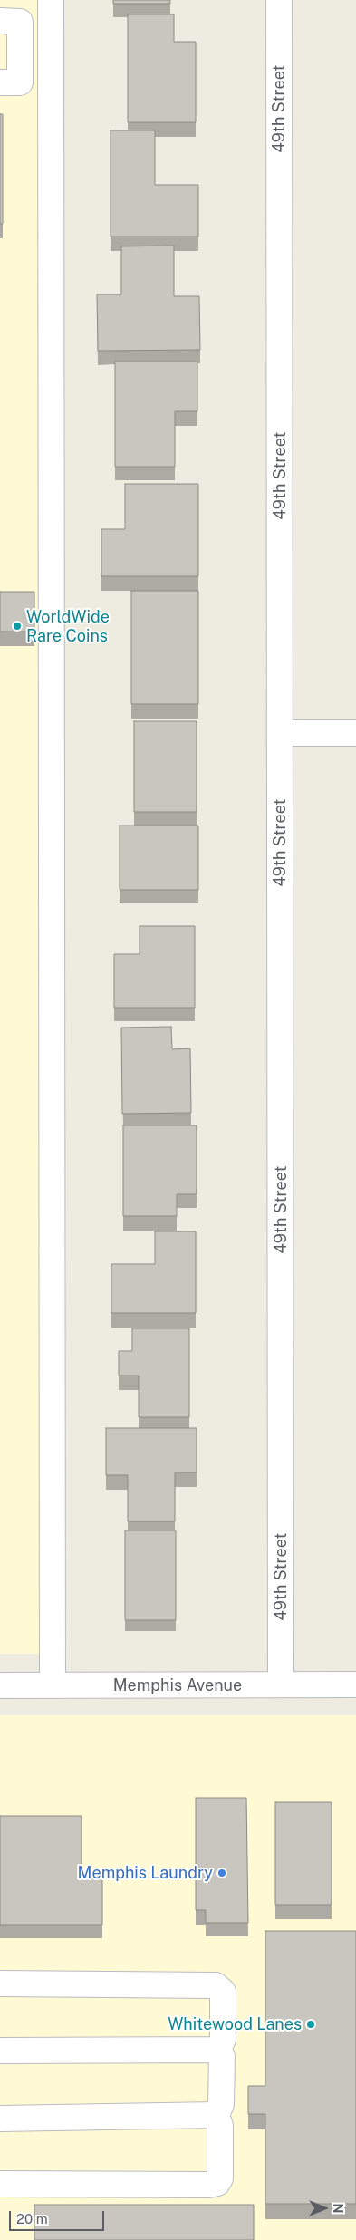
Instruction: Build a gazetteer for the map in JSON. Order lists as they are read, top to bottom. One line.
{"streets":{"street":["49th Street","Memphis Avenue"]},"crossings":[["49th Street","Memphis Avenue"]],"places":["WorldWide Rare Coins","Memphis Laundry","Whitewood Lanes"],"scale_bar":"20 m","north":"right"}
